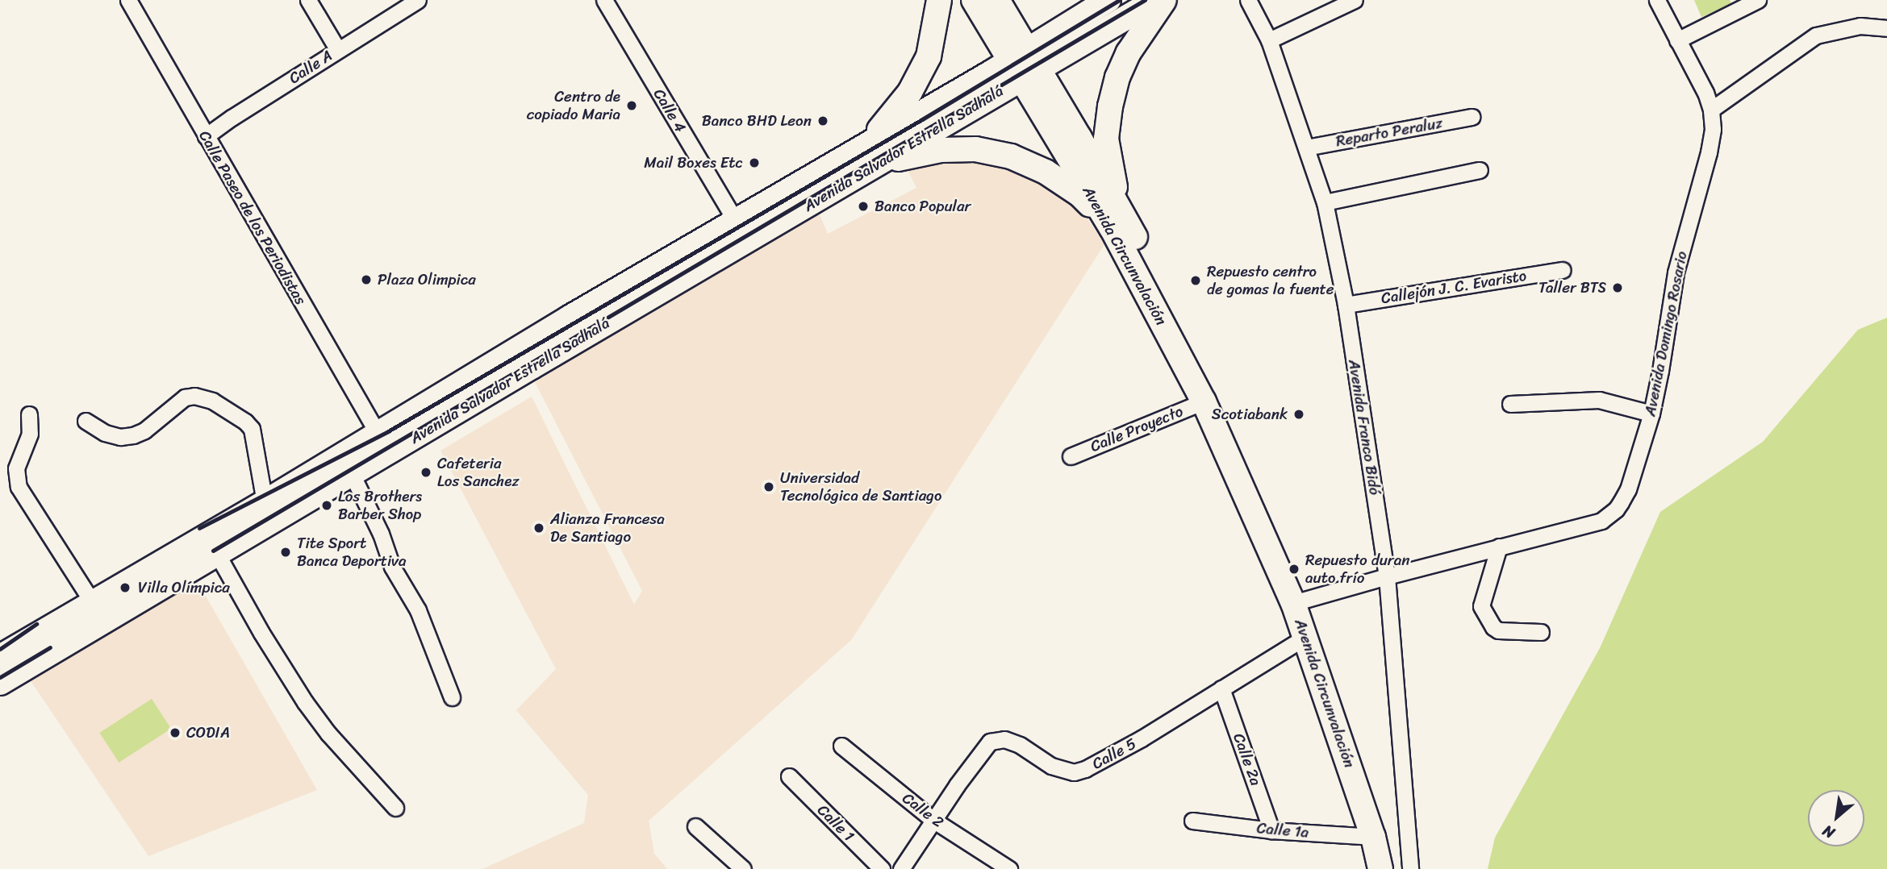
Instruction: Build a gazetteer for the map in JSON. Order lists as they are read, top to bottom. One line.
{"streets":{"main road":["Avenida Salvador Estrella Sadhalá","Avenida Circunvalación"],"street":["Calle A","Calle 4","Reparto Peraluz","Calle Paseo de los Periodistas","Callejón J. C. Evaristo","Avenida Domingo Rosario","Avenida Franco Bidó","Calle Proyecto","Calle 5","Calle 2a","Calle 2","Calle 1","Calle 1a"]},"crossings":[["Calle A","Calle Paseo de los Periodistas"],["Calle 4","Avenida Salvador Estrella Sadhalá"],["Reparto Peraluz","Avenida Franco Bidó"],["Avenida Salvador Estrella Sadhalá","Calle Paseo de los Periodistas"],["Avenida Salvador Estrella Sadhalá","Avenida Circunvalación"],["Avenida Circunvalación","Avenida Domingo Rosario"],["Avenida Circunvalación","Calle Proyecto"],["Avenida Circunvalación","Calle 5"],["Avenida Circunvalación","Calle 1a"],["Callejón J. C. Evaristo","Avenida Franco Bidó"],["Avenida Domingo Rosario","Avenida Franco Bidó"],["Calle 5","Calle 2a"],["Calle 5","Calle 2"],["Calle 2a","Calle 1a"]],"places":["Centro de copiado Maria","Banco BHD Leon","Mail Boxes Etc","Banco Popular","Plaza Olimpica","Repuesto centro de gomas la fuente","Taller BTS","Scotiabank","Cafeteria Los Sanchez","Universidad Tecnológica de Santiago","Los Brothers Barber Shop","Alianza Francesa De Santiago","Tite Sport Banca Deportiva","Repuesto duran auto frío","Villa Olímpica","CODIA"],"north":"bottom left"}
